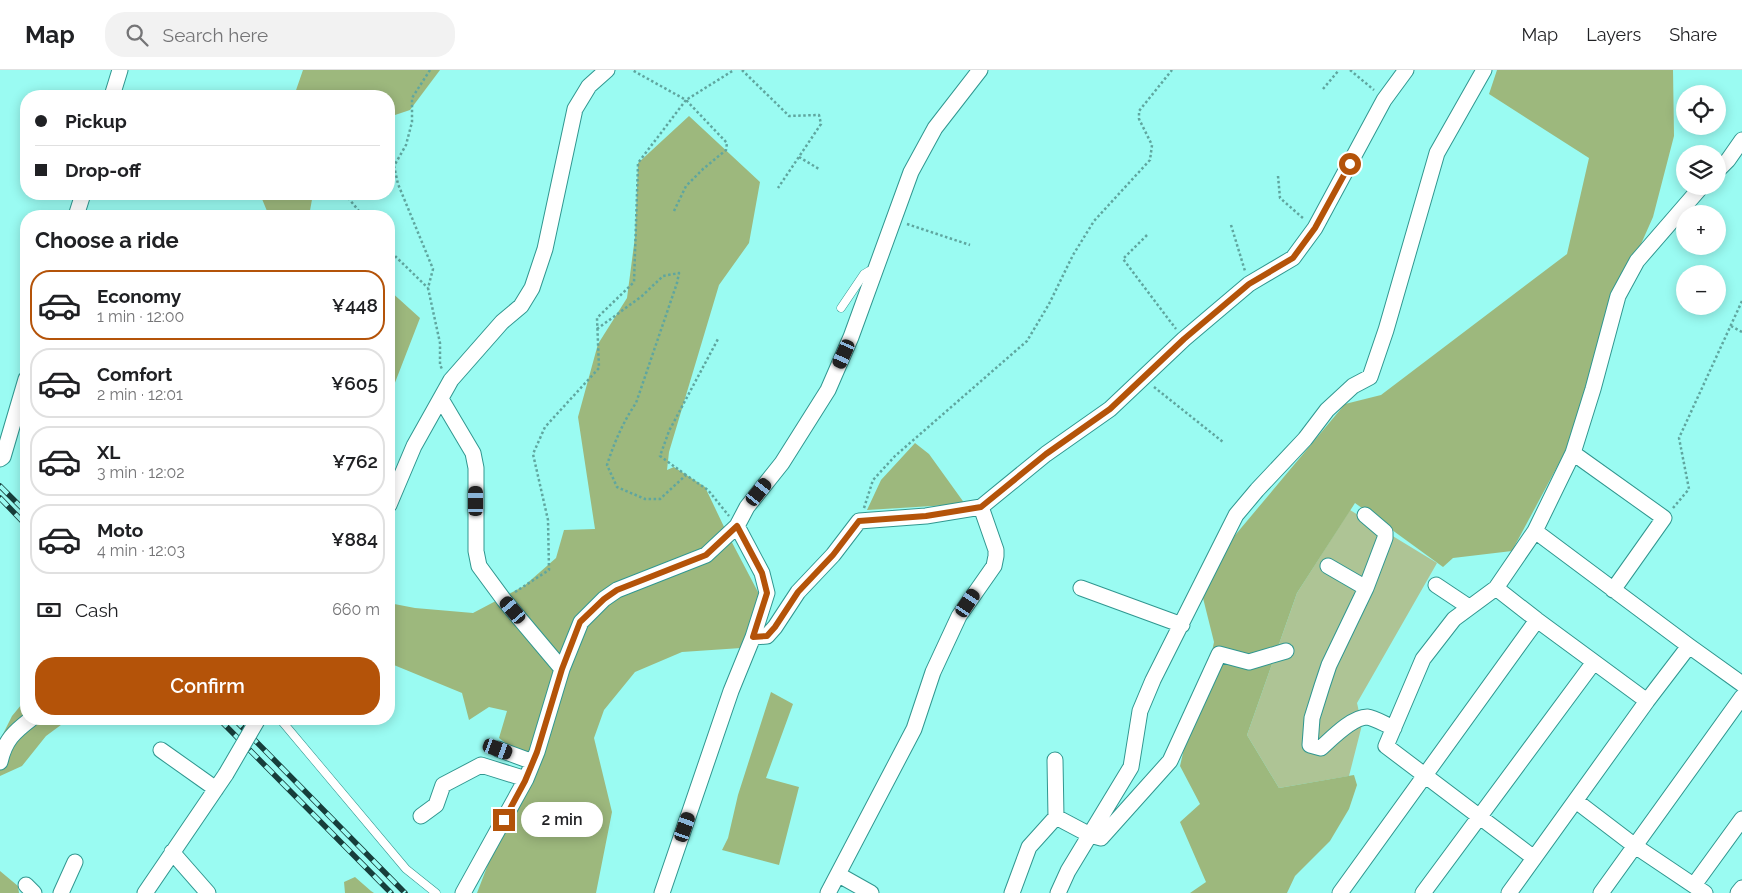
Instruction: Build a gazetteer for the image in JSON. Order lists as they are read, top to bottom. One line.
{"page":{"header":"Map","search":"Search here","nav":["Map","Layers","Share"],"map_buttons":["+","−"],"banner":["Pickup","Drop-off"],"heading":"Choose a ride","list":[{"name":"Economy","note":"1 min · 12:00","value":"¥448"},{"name":"Comfort","note":"2 min · 12:01","value":"¥605"},{"name":"XL","note":"3 min · 12:02","value":"¥762"},{"name":"Moto","note":"4 min · 12:03","value":"¥884"}],"pay":["Cash","660 m"],"buttons":"Confirm","bubble":"2 min"}}
